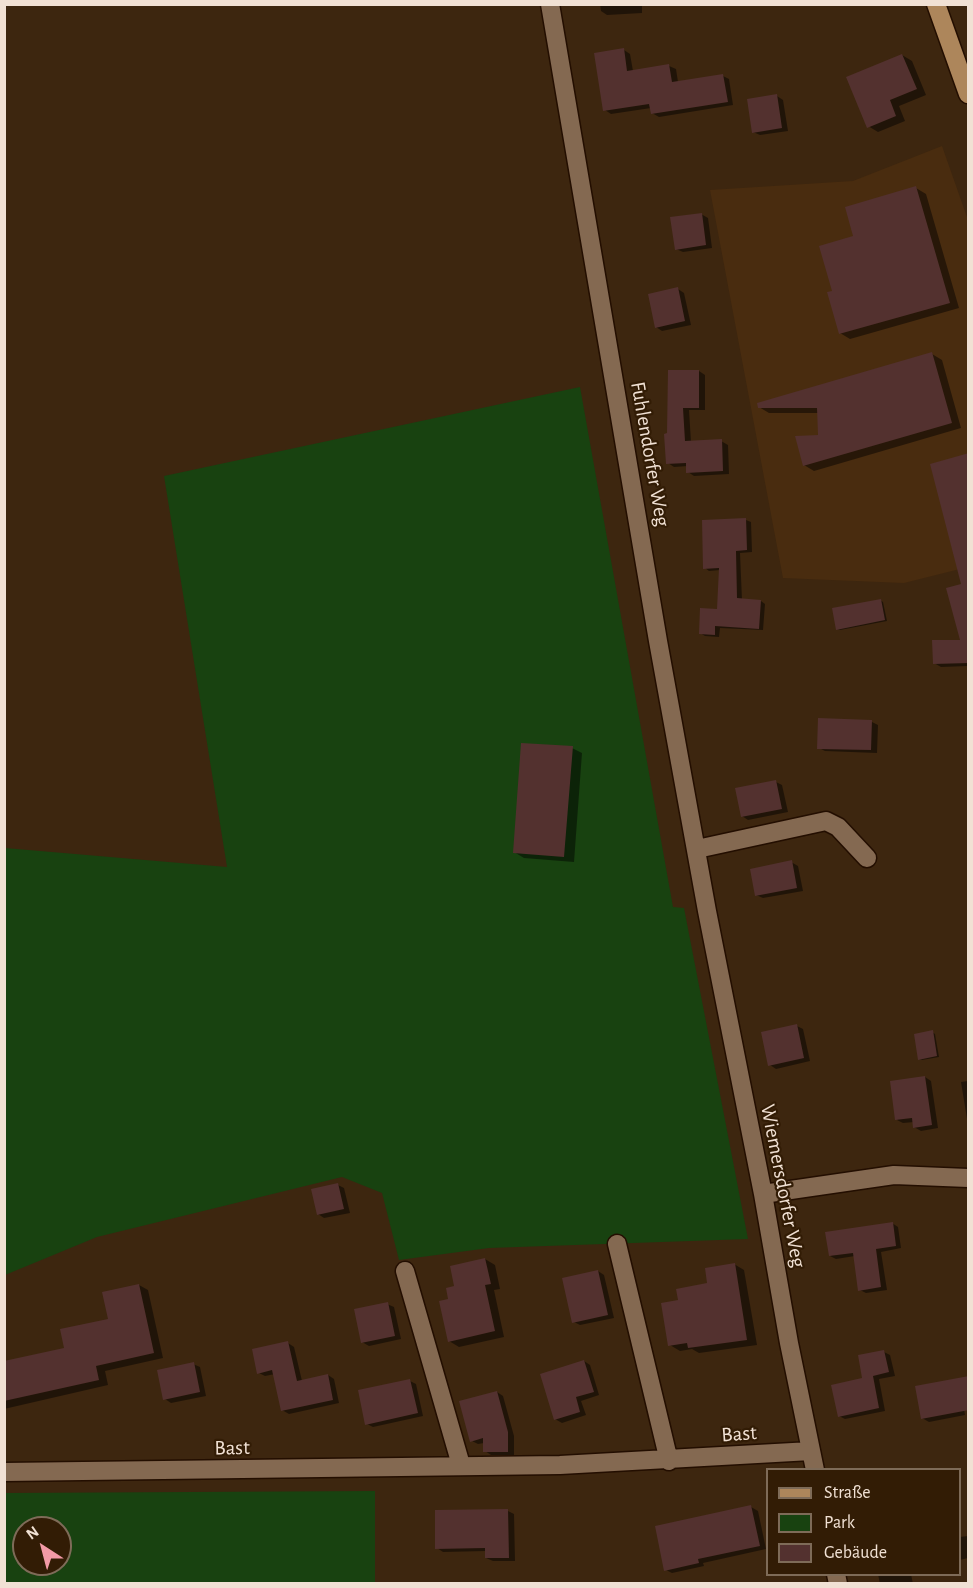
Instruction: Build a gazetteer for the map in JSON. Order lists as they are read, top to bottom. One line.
{"streets":{"street":["Fuhlendorfer Weg","Wiemersdorfer Weg","Bast"]},"crossings":[["Fuhlendorfer Weg","Wiemersdorfer Weg"],["Wiemersdorfer Weg","Bast"]],"legend":["Straße","Park","Gebäude"],"north":"top left"}
